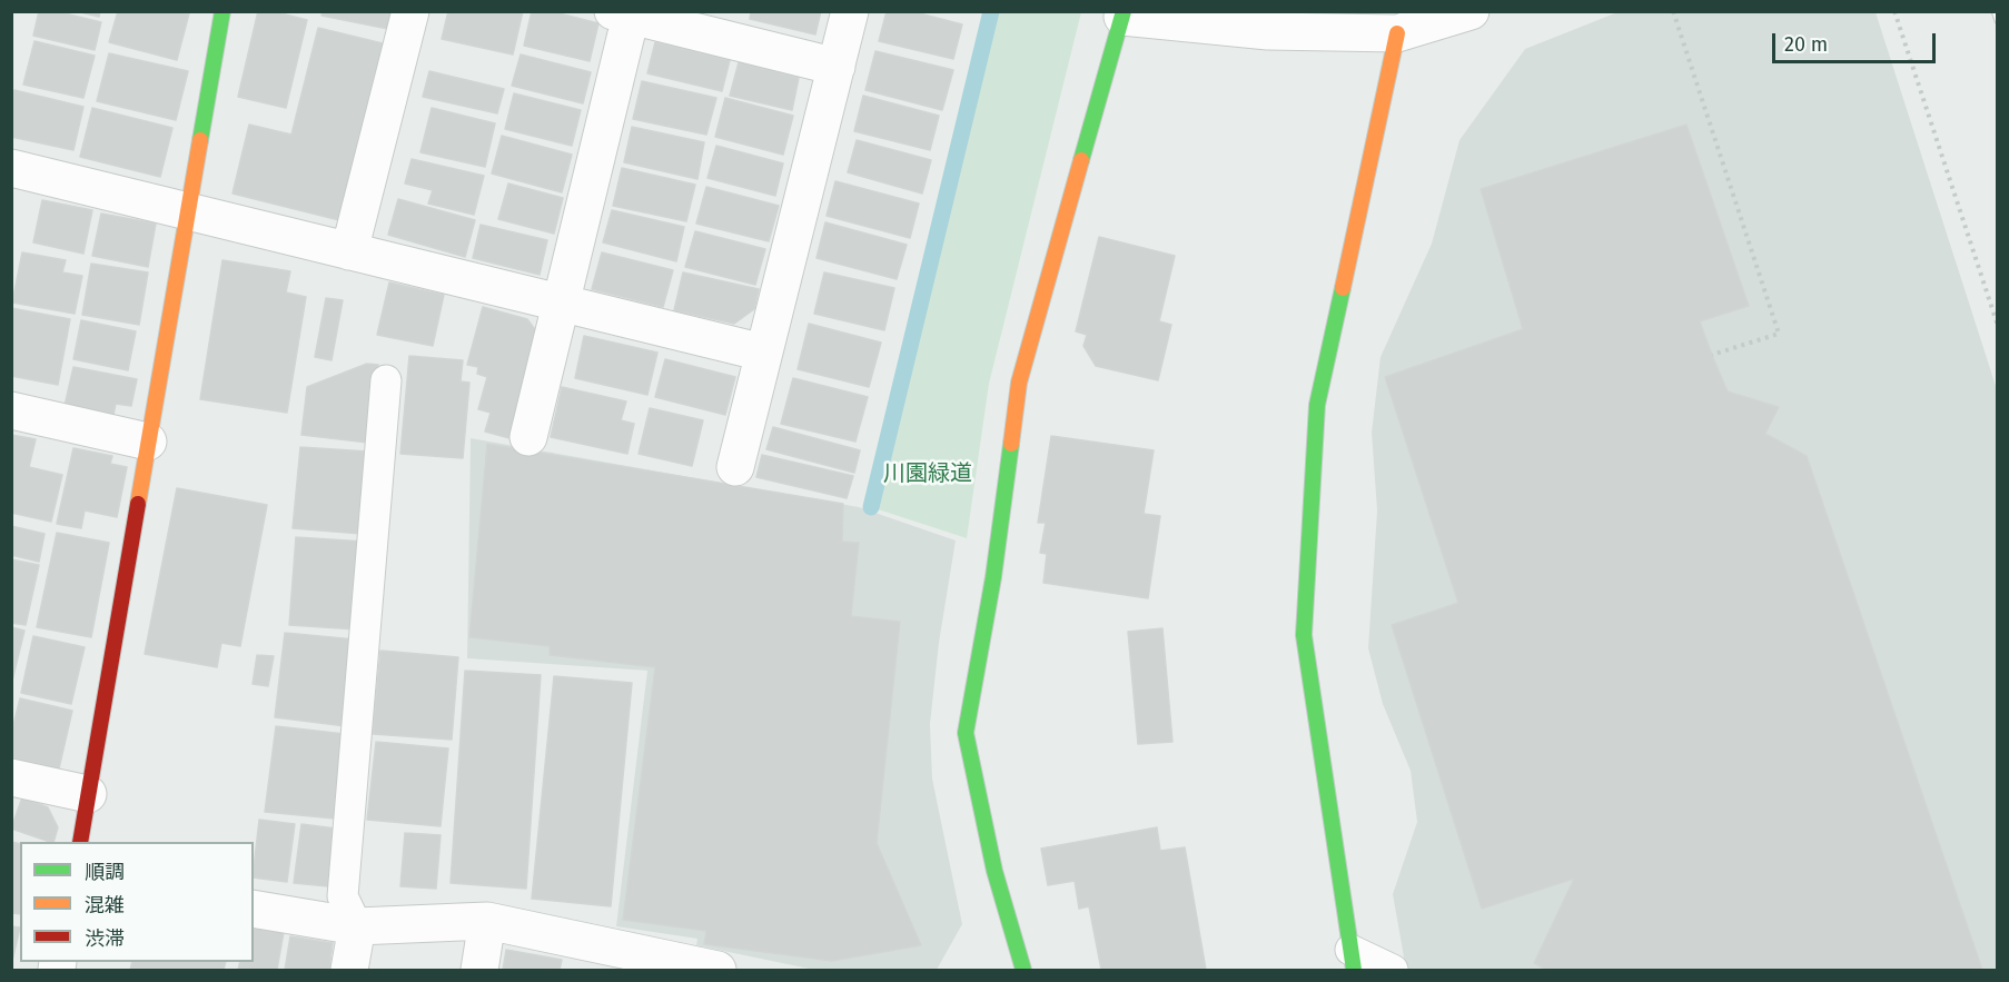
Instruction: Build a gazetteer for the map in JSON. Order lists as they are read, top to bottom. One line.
{"parks":["川園緑道"],"legend":["順調","混雑","渋滞"],"scale_bar":"20 m"}
